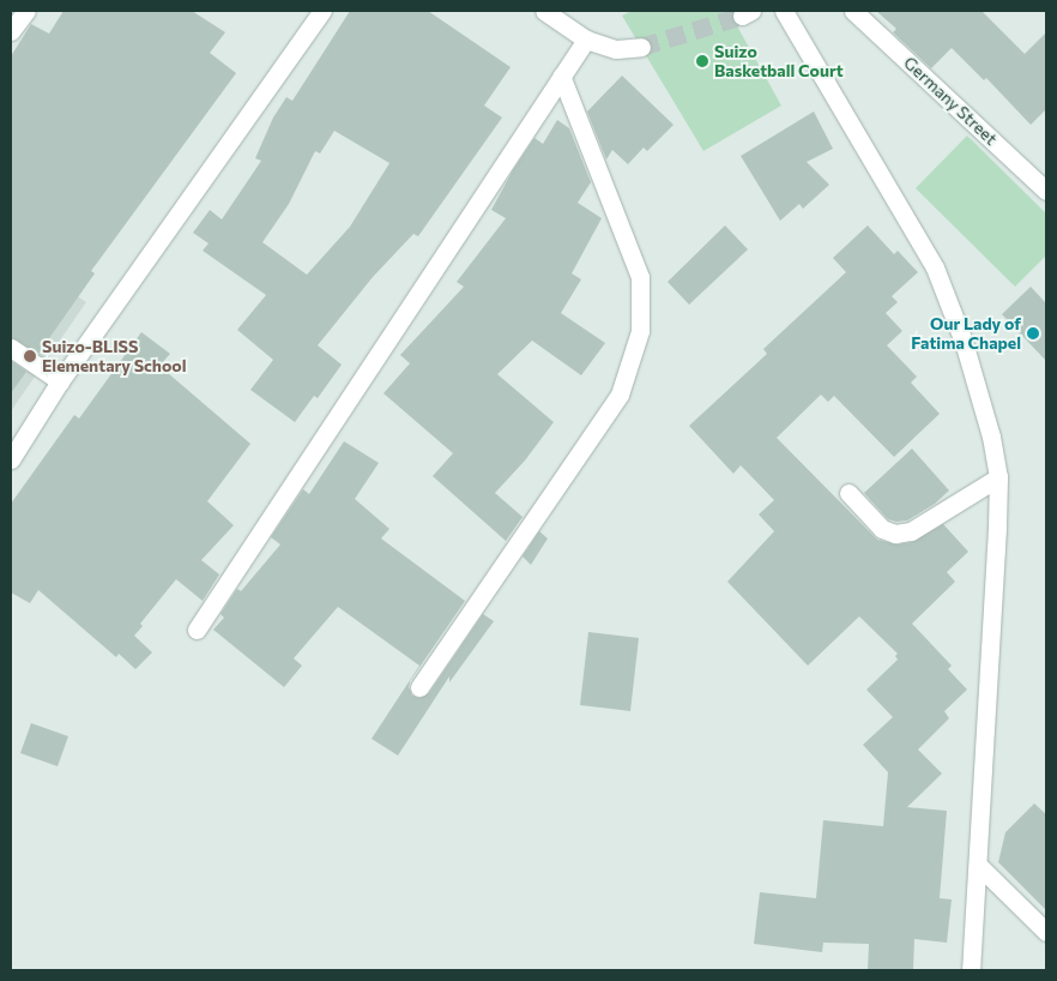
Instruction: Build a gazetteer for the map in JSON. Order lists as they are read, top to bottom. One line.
{"streets":{"street":["Germany Street"]},"places":["Suizo Basketball Court","Our Lady of Fatima Chapel","Suizo-BLISS Elementary School"]}
